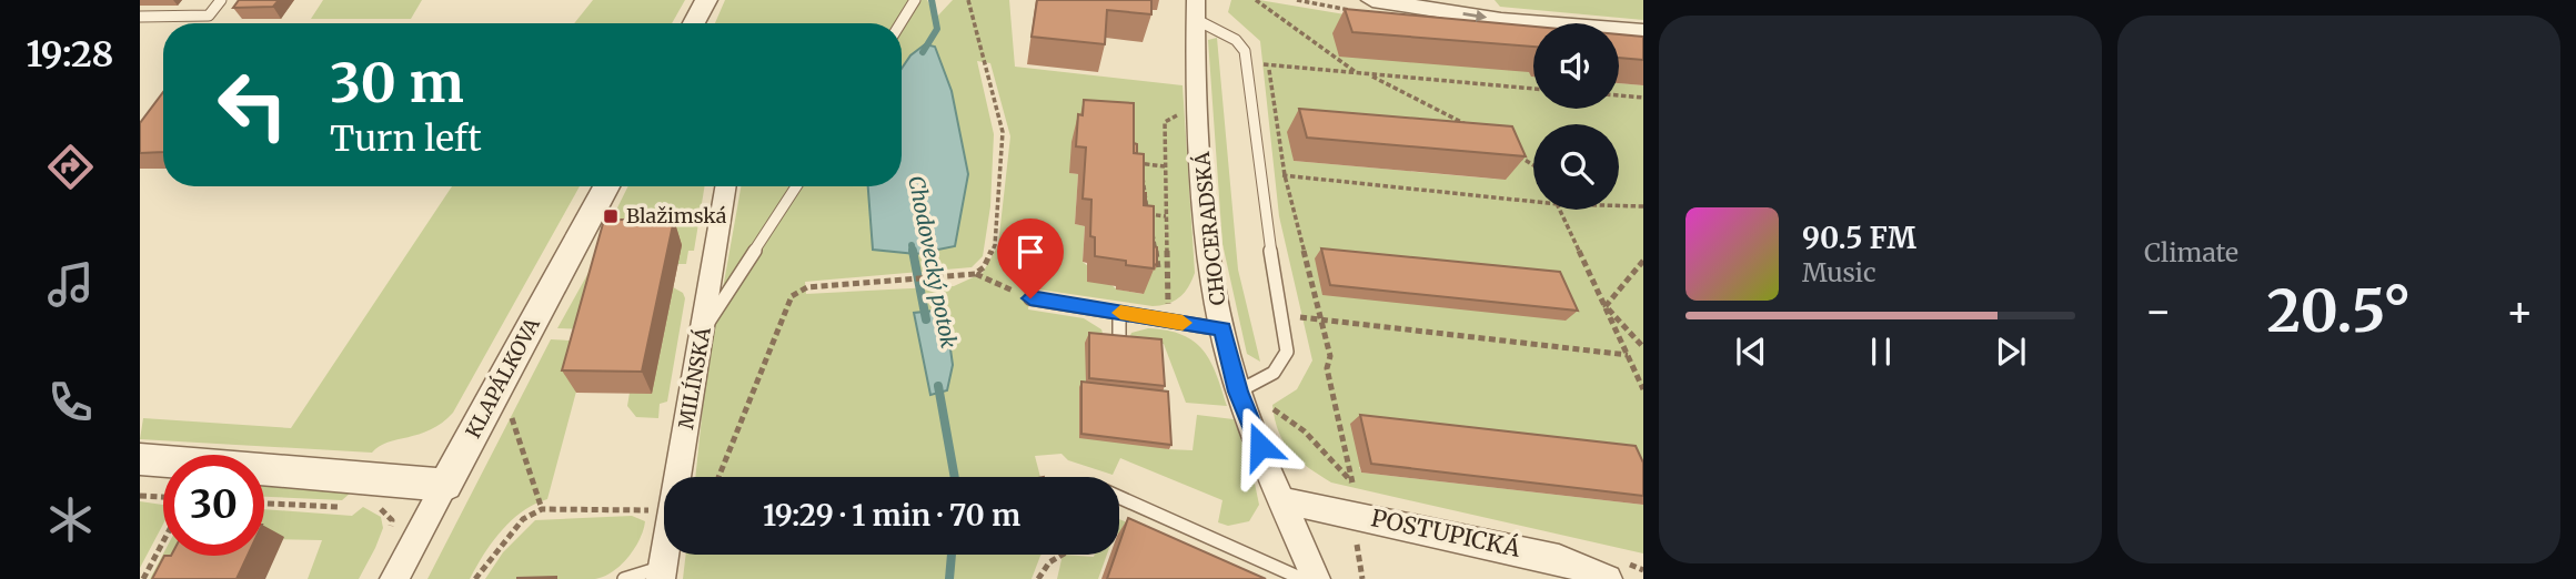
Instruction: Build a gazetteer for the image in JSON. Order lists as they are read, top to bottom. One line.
{"streets":{"street":["CHOCERADSKÁ","KLAPÁLKOVA","MILÍNSKÁ","POSTUPICKÁ"]},"crossings":[["CHOCERADSKÁ","POSTUPICKÁ"]],"water":["Chodovecký potok"],"places":{"transit":["Blažimská"]},"page":{"tabs":"19:28","tile":"Climate","turn":["30 m","Turn left"],"song":["90.5 FM","Music"],"heat":["−","20.5°","+"],"limit":"30","trip":"19:29 · 1 min · 70 m"}}
